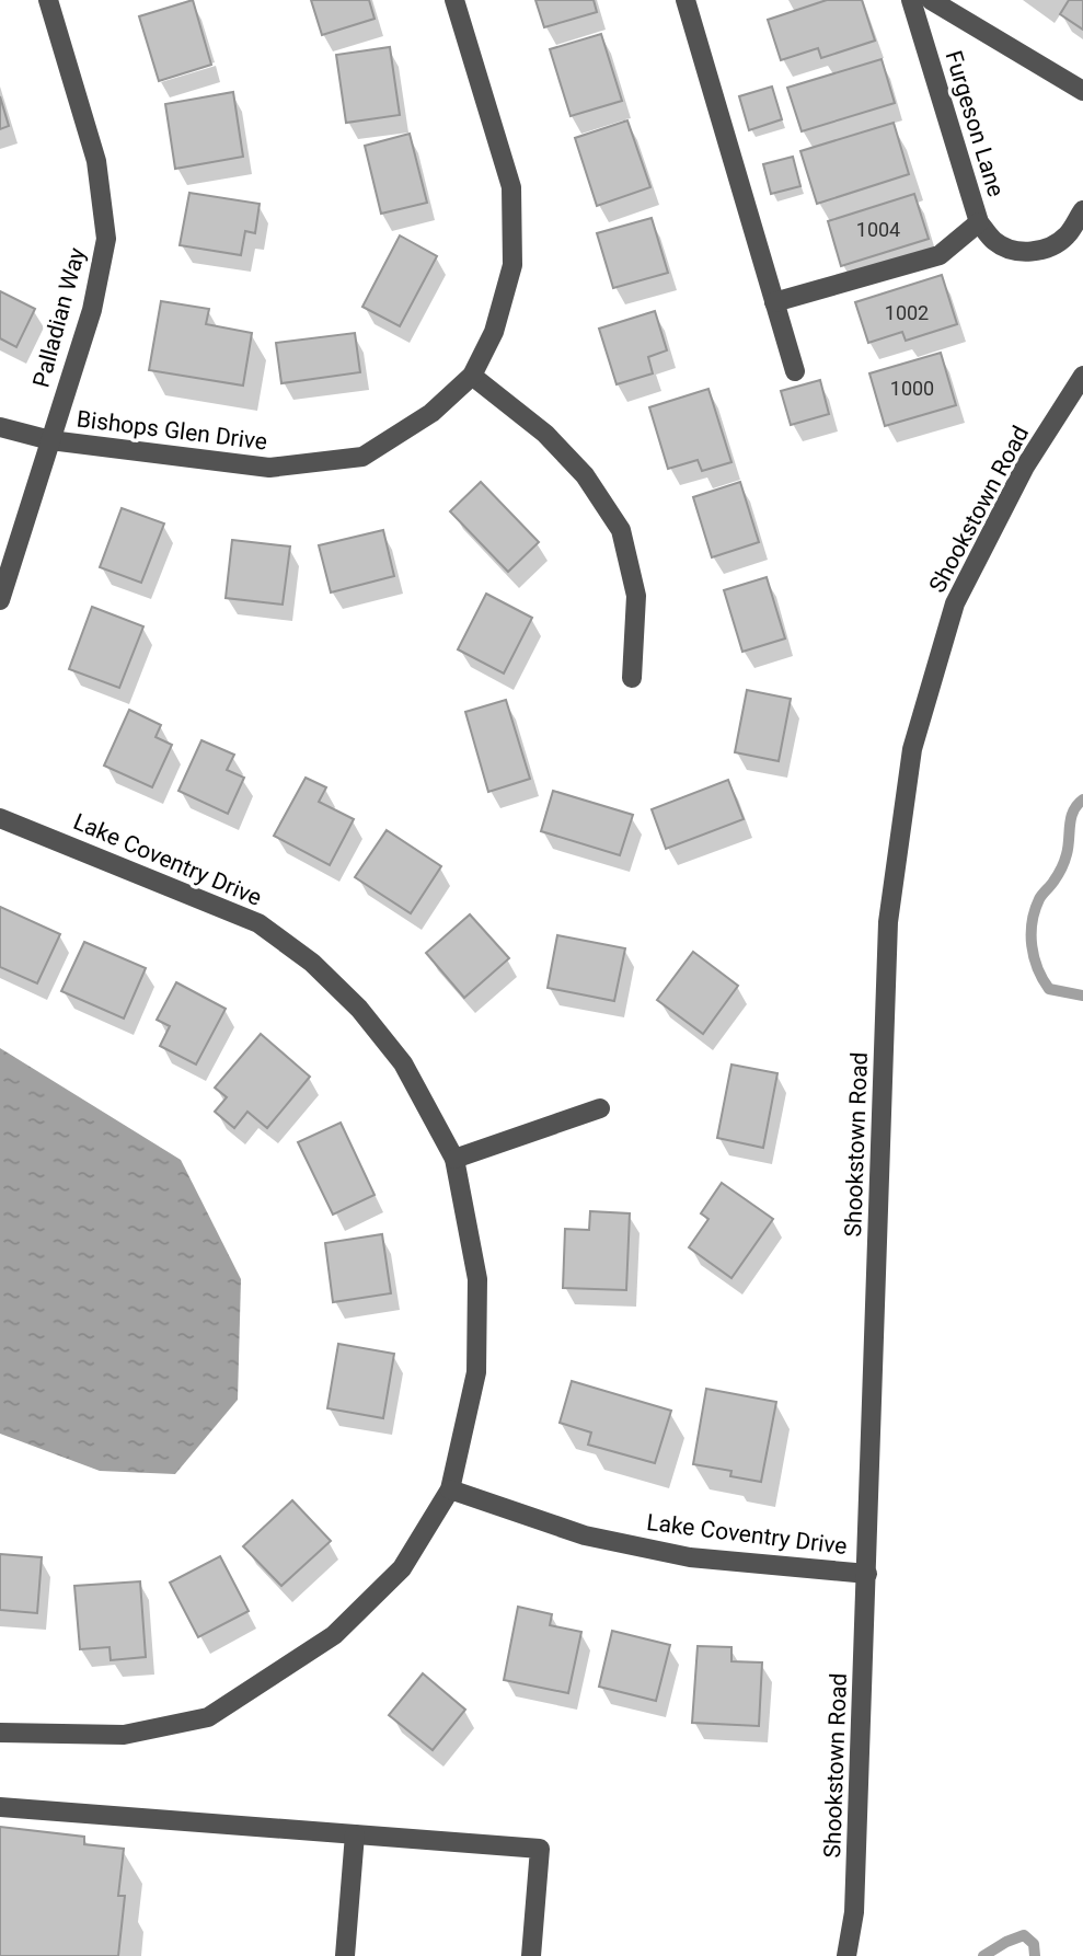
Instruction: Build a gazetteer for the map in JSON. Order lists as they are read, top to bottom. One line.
{"streets":{"street":["Furgeson Lane","Palladian Way","Bishops Glen Drive","Shookstown Road","Lake Coventry Drive"]},"crossings":[["Palladian Way","Bishops Glen Drive"],["Shookstown Road","Lake Coventry Drive"]],"house_numbers":["1004","1002","1000"]}
